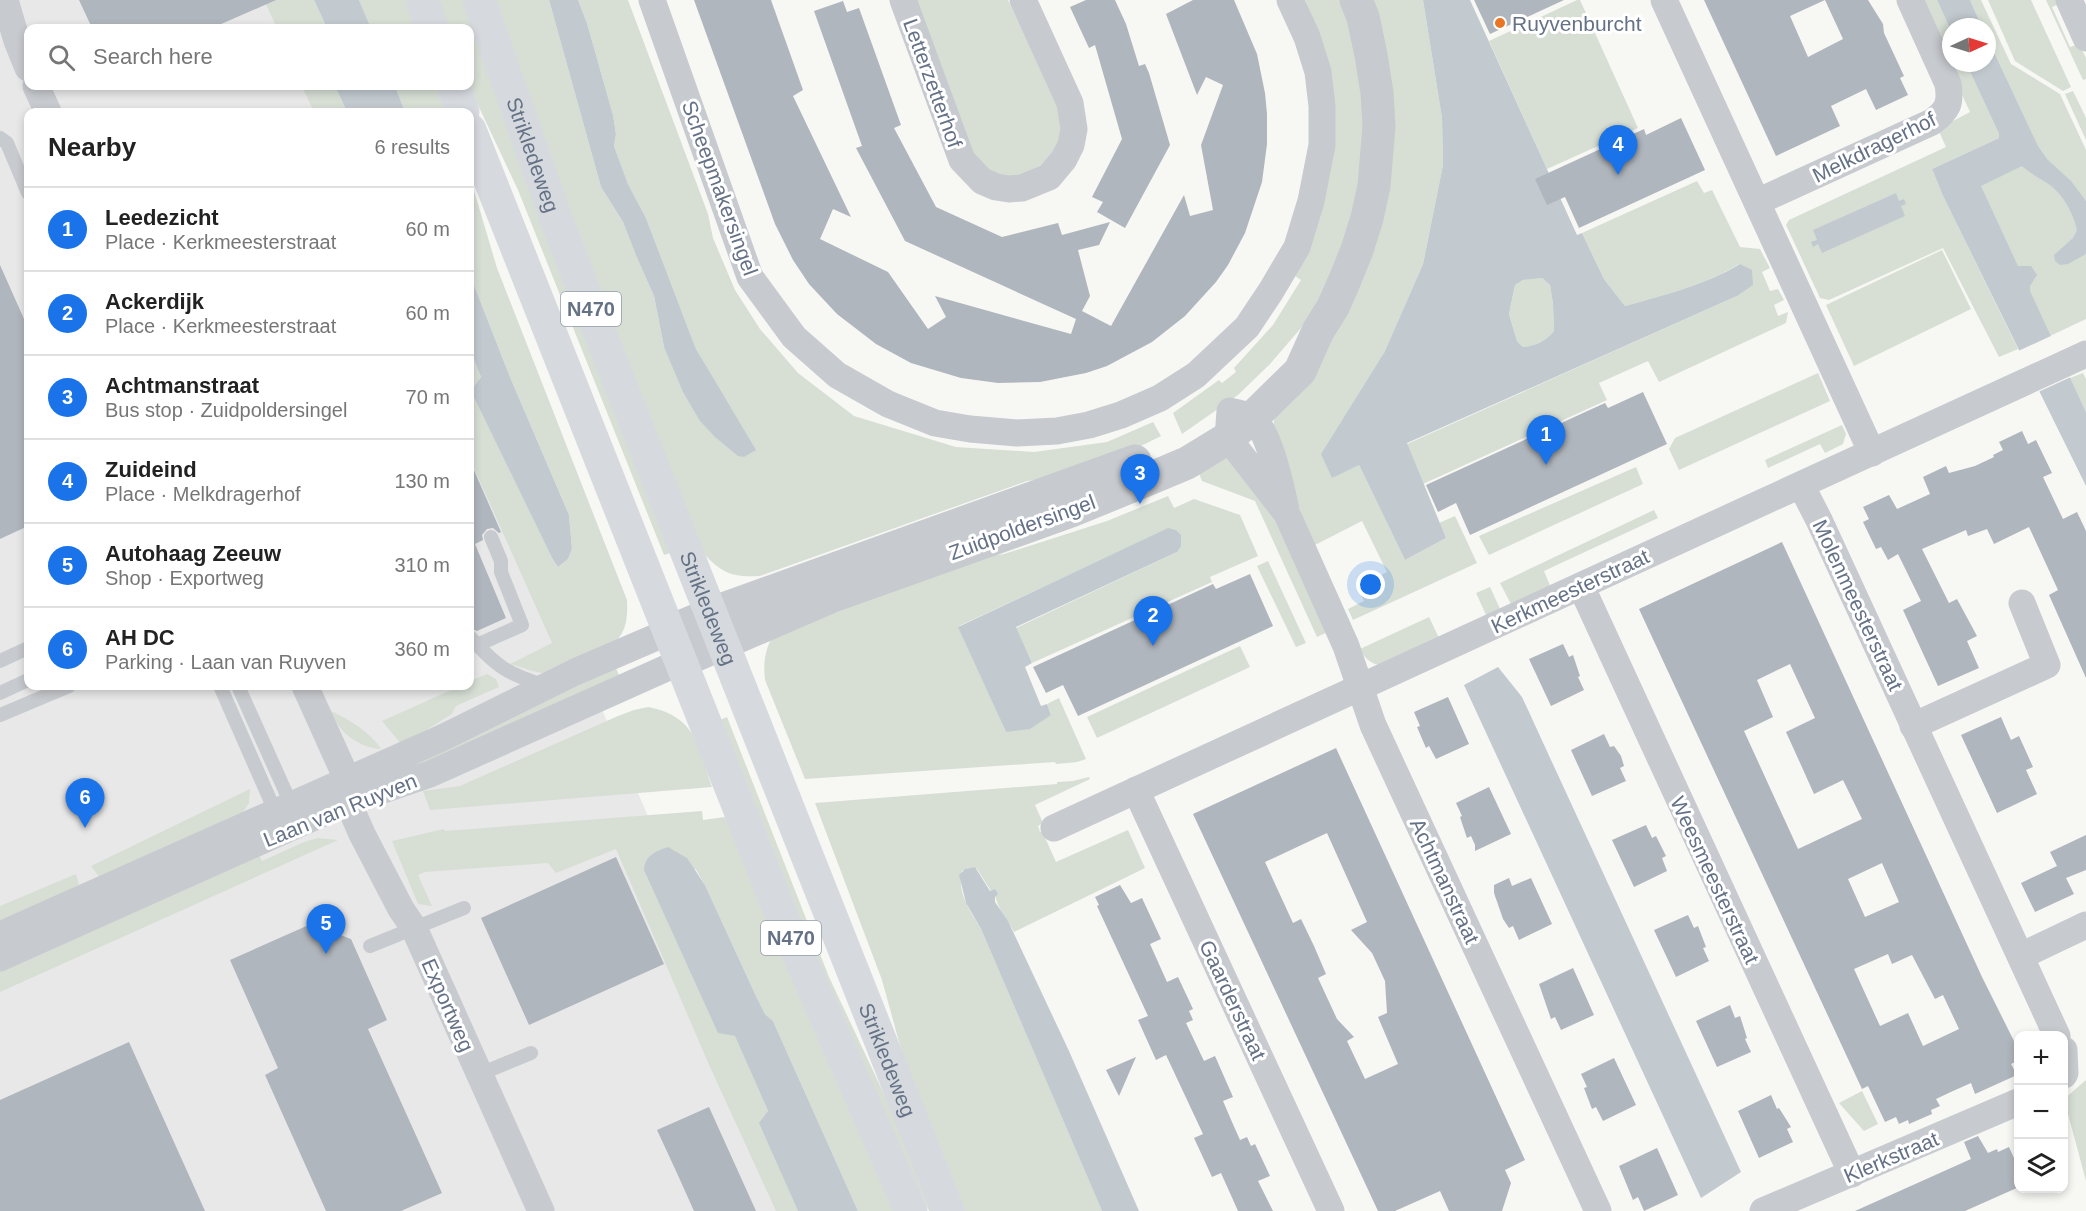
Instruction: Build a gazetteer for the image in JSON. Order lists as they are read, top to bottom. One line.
{"streets":{"main road":["Strikledeweg","N470"],"street":["Letterzetterhof","Melkdragerhof","Scheepmakersingel","Zuidpoldersingel","Kerkmeesterstraat","Molenmeesterstraat","Laan van Ruyven","Weesmeesterstraat","Achtmanstraat","Gaarderstraat","Exportweg","Klerkstraat"]},"crossings":[["Strikledeweg","Zuidpoldersingel"],["Strikledeweg","Laan van Ruyven"],["Zuidpoldersingel","Laan van Ruyven"],["Zuidpoldersingel","Achtmanstraat"],["Kerkmeesterstraat","Molenmeesterstraat"],["Kerkmeesterstraat","Weesmeesterstraat"],["Kerkmeesterstraat","Achtmanstraat"],["Kerkmeesterstraat","Gaarderstraat"],["Laan van Ruyven","Exportweg"],["Weesmeesterstraat","Klerkstraat"]],"places":["Ruyvenburcht"],"north":"right","page":{"search":"Search here","heading":["Nearby","6 results"],"pins":["4","1","3","2","6","5"],"list":[{"mark":"1","name":"Leedezicht","note":"Place · Kerkmeesterstraat","value":"60 m"},{"mark":"2","name":"Ackerdijk","note":"Place · Kerkmeesterstraat","value":"60 m"},{"mark":"3","name":"Achtmanstraat","note":"Bus stop · Zuidpoldersingel","value":"70 m"},{"mark":"4","name":"Zuideind","note":"Place · Melkdragerhof","value":"130 m"},{"mark":"5","name":"Autohaag Zeeuw","note":"Shop · Exportweg","value":"310 m"},{"mark":"6","name":"AH DC","note":"Parking · Laan van Ruyven","value":"360 m"}],"map_buttons":["+","−"]}}
